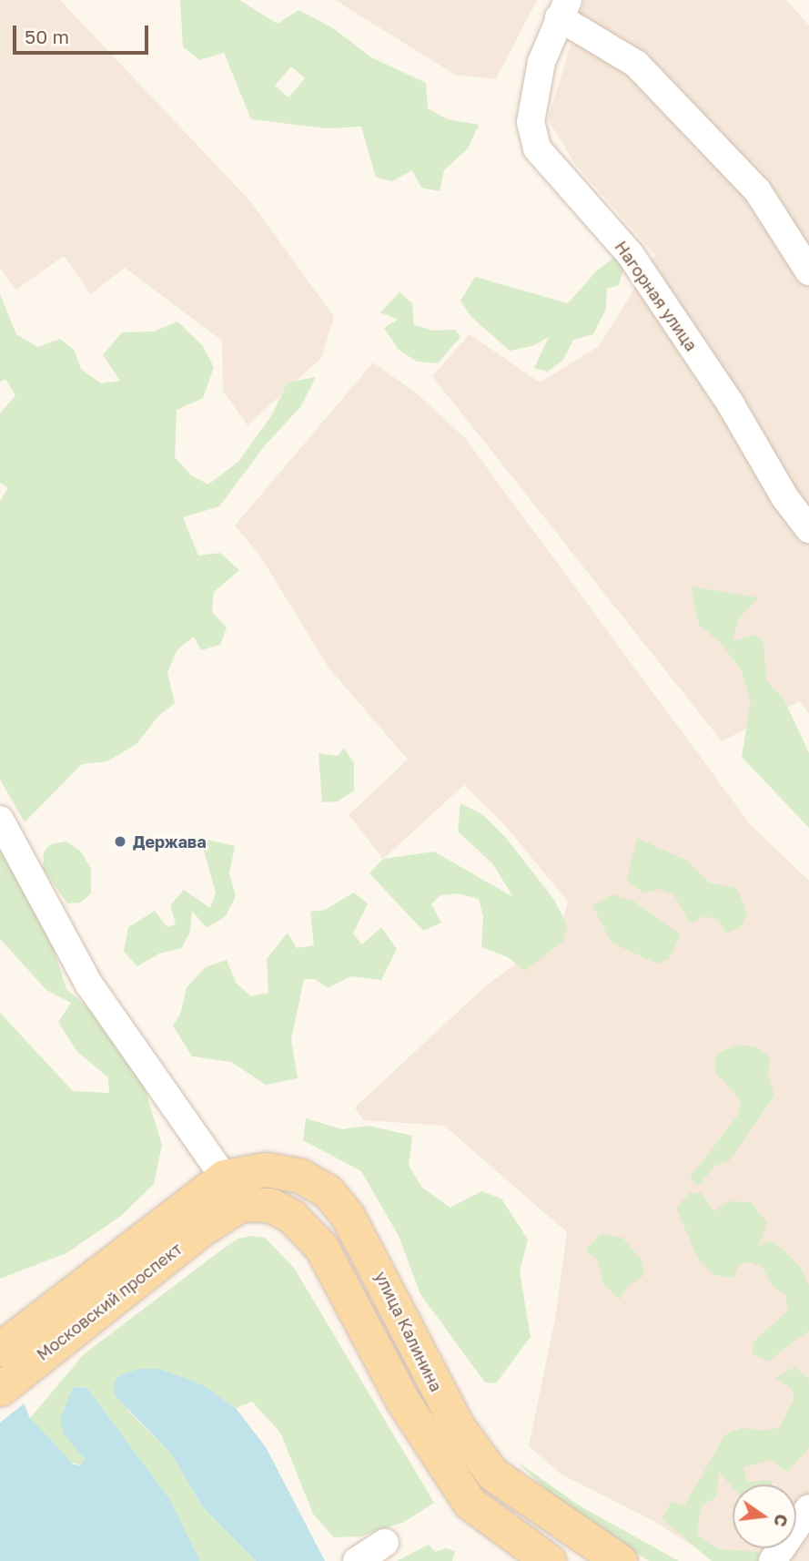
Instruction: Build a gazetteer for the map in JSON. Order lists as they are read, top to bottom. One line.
{"streets":{"main road":["Московский проспект","улица Калинина"],"street":["Нагорная улица"]},"crossings":[["Московский проспект","улица Калинина"]],"places":["Держава"],"scale_bar":"50 m","north":"right"}
